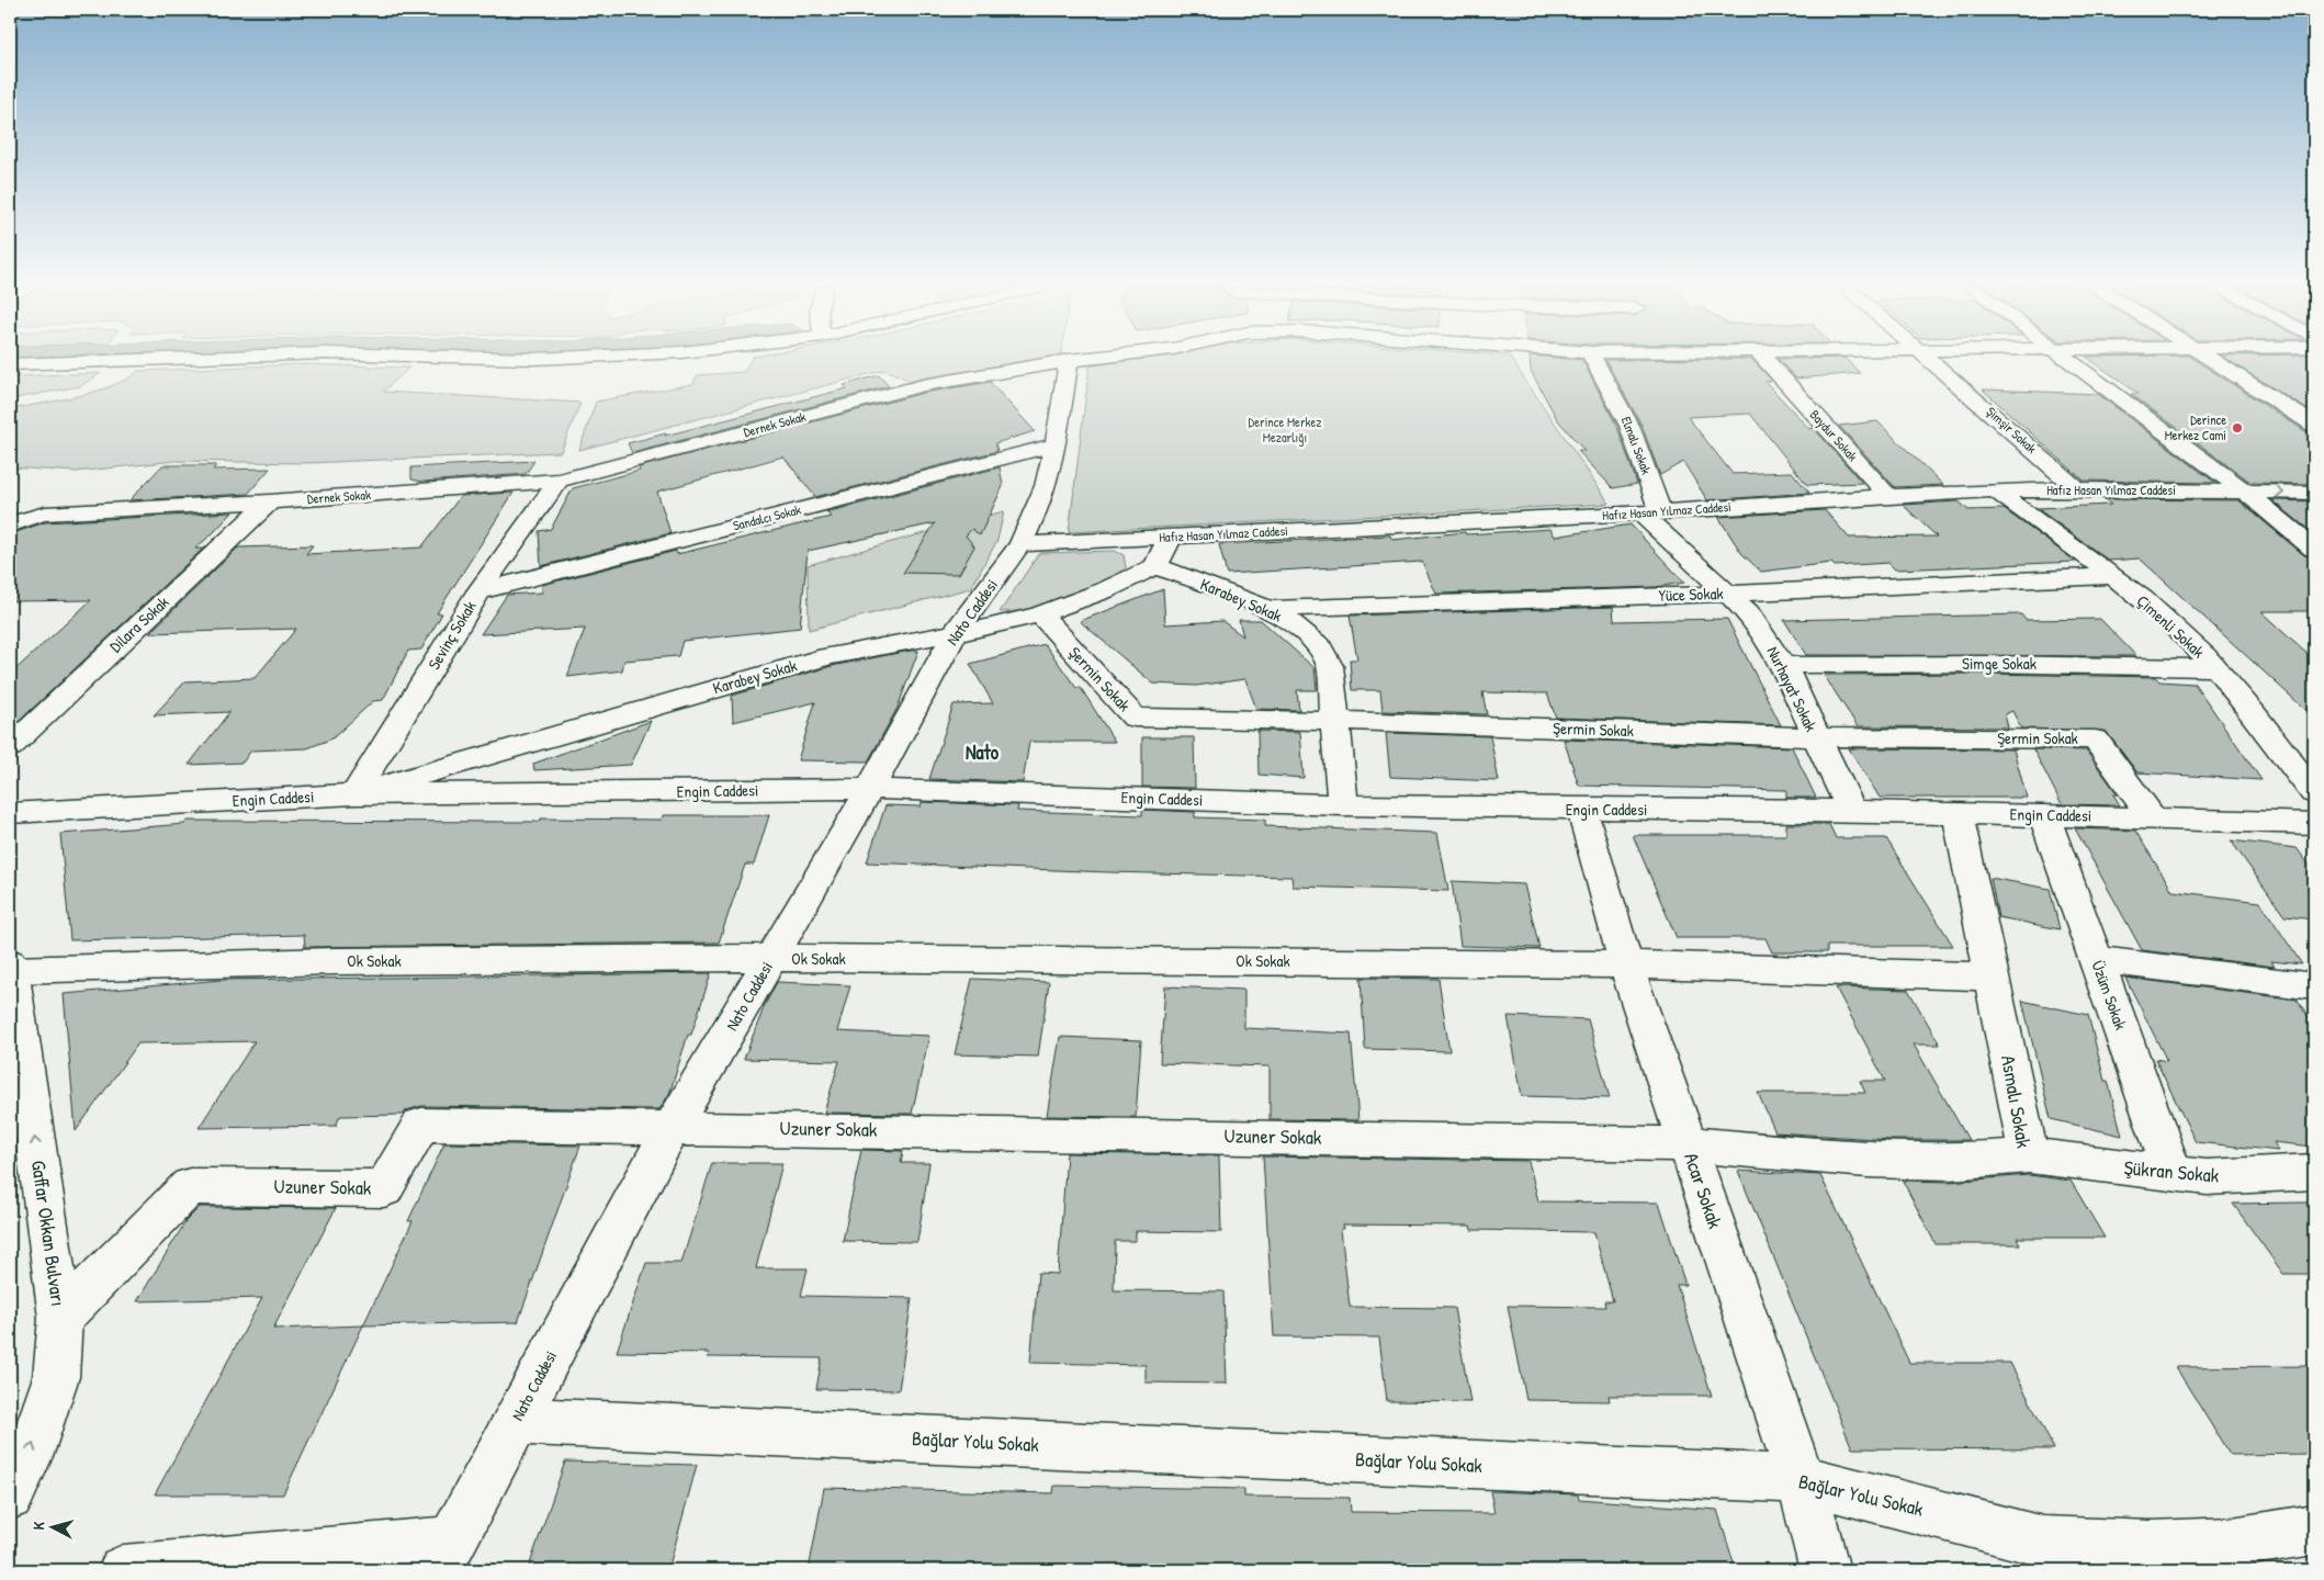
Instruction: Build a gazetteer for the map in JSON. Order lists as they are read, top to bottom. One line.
{"streets":{"street":["Dernek Sokak","Şimşir Sokak","Baydur Sokak","Elmalı Sokak","Hafız Hasan Yılmaz Caddesi","Sandalcı Sokak","Yüce Sokak","Karabey Sokak","Nato Caddesi","Dilara Sokak","Çimenli Sokak","Sevinç Sokak","Simge Sokak","Şermin Sokak","Nurhayat Sokak","Engin Caddesi","Ok Sokak","Üzüm Sokak","Asmalı Sokak","Uzuner Sokak","Şükran Sokak","Acar Sokak","Gaffar Okkan Bulvarı","Bağlar Yolu Sokak"]},"crossings":[["Dernek Sokak","Dilara Sokak"],["Dernek Sokak","Sevinç Sokak"],["Şimşir Sokak","Hafız Hasan Yılmaz Caddesi"],["Baydur Sokak","Hafız Hasan Yılmaz Caddesi"],["Elmalı Sokak","Hafız Hasan Yılmaz Caddesi"],["Elmalı Sokak","Nurhayat Sokak"],["Hafız Hasan Yılmaz Caddesi","Nato Caddesi"],["Hafız Hasan Yılmaz Caddesi","Çimenli Sokak"],["Hafız Hasan Yılmaz Caddesi","Nurhayat Sokak"],["Sandalcı Sokak","Nato Caddesi"],["Sandalcı Sokak","Sevinç Sokak"],["Yüce Sokak","Karabey Sokak"],["Yüce Sokak","Çimenli Sokak"],["Yüce Sokak","Nurhayat Sokak"],["Karabey Sokak","Nato Caddesi"],["Karabey Sokak","Sevinç Sokak"],["Karabey Sokak","Şermin Sokak"],["Karabey Sokak","Engin Caddesi"],["Nato Caddesi","Engin Caddesi"],["Nato Caddesi","Ok Sokak"],["Nato Caddesi","Uzuner Sokak"],["Nato Caddesi","Bağlar Yolu Sokak"],["Çimenli Sokak","Simge Sokak"],["Sevinç Sokak","Engin Caddesi"],["Simge Sokak","Nurhayat Sokak"],["Şermin Sokak","Nurhayat Sokak"],["Şermin Sokak","Engin Caddesi"],["Nurhayat Sokak","Engin Caddesi"],["Engin Caddesi","Üzüm Sokak"],["Engin Caddesi","Asmalı Sokak"],["Engin Caddesi","Acar Sokak"],["Ok Sokak","Asmalı Sokak"],["Ok Sokak","Acar Sokak"],["Ok Sokak","Gaffar Okkan Bulvarı"],["Üzüm Sokak","Şükran Sokak"],["Asmalı Sokak","Uzuner Sokak"],["Asmalı Sokak","Şükran Sokak"],["Asmalı Sokak","Acar Sokak"],["Uzuner Sokak","Acar Sokak"],["Uzuner Sokak","Gaffar Okkan Bulvarı"],["Acar Sokak","Bağlar Yolu Sokak"]],"one_way":["Gaffar Okkan Bulvarı"],"districts":["Nato"],"parks":["Derince Merkez Mezarlığı"],"places":["Derince Merkez Cami"],"north":"left"}
